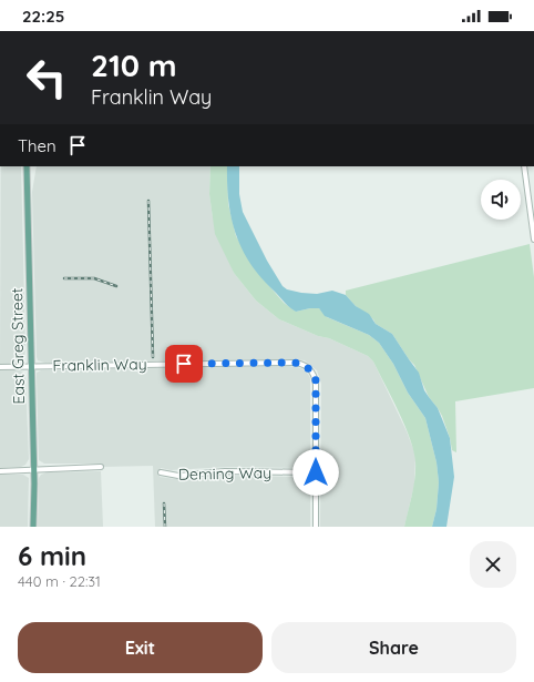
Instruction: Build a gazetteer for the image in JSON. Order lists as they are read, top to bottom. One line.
{"streets":{"main road":["East Greg Street"],"street":["Franklin Way","Deming Way"]},"crossings":[["East Greg Street","Franklin Way"],["Franklin Way","Deming Way"]],"page":{"status":"22:25","turn":["210 m","Franklin Way"],"then":"Then","heading":["6 min","440 m · 22:31"],"buttons":["Exit","Share"]}}
